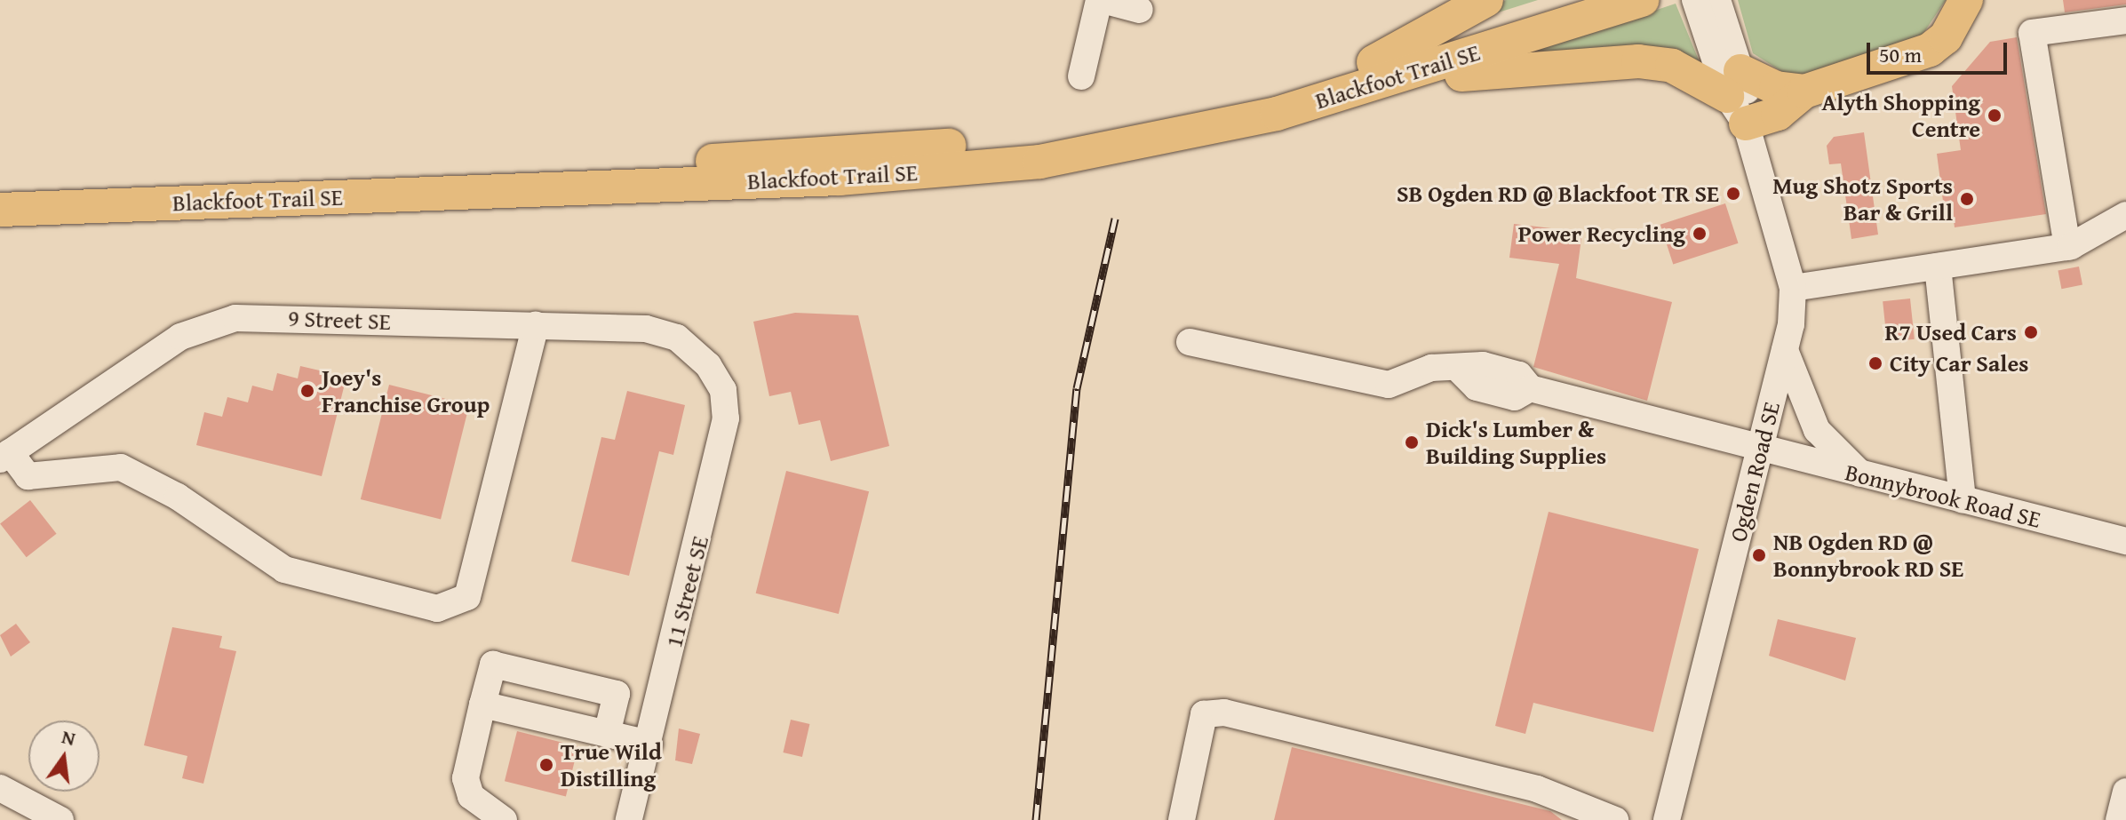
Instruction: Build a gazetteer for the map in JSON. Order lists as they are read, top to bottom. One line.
{"streets":{"main road":["Blackfoot Trail SE"],"street":["9 Street SE","Ogden Road SE","Bonnybrook Road SE","11 Street SE"]},"crossings":[["9 Street SE","11 Street SE"],["Ogden Road SE","Bonnybrook Road SE"]],"places":["Alyth Shopping Centre","SB Ogden RD @ Blackfoot TR SE","Mug Shotz Sports Bar & Grill","Power Recycling","R7 Used Cars","City Car Sales","Joey's Franchise Group","Dick's Lumber & Building Supplies","NB Ogden RD @ Bonnybrook RD SE","True Wild Distilling"],"scale_bar":"50 m","north":"top"}
